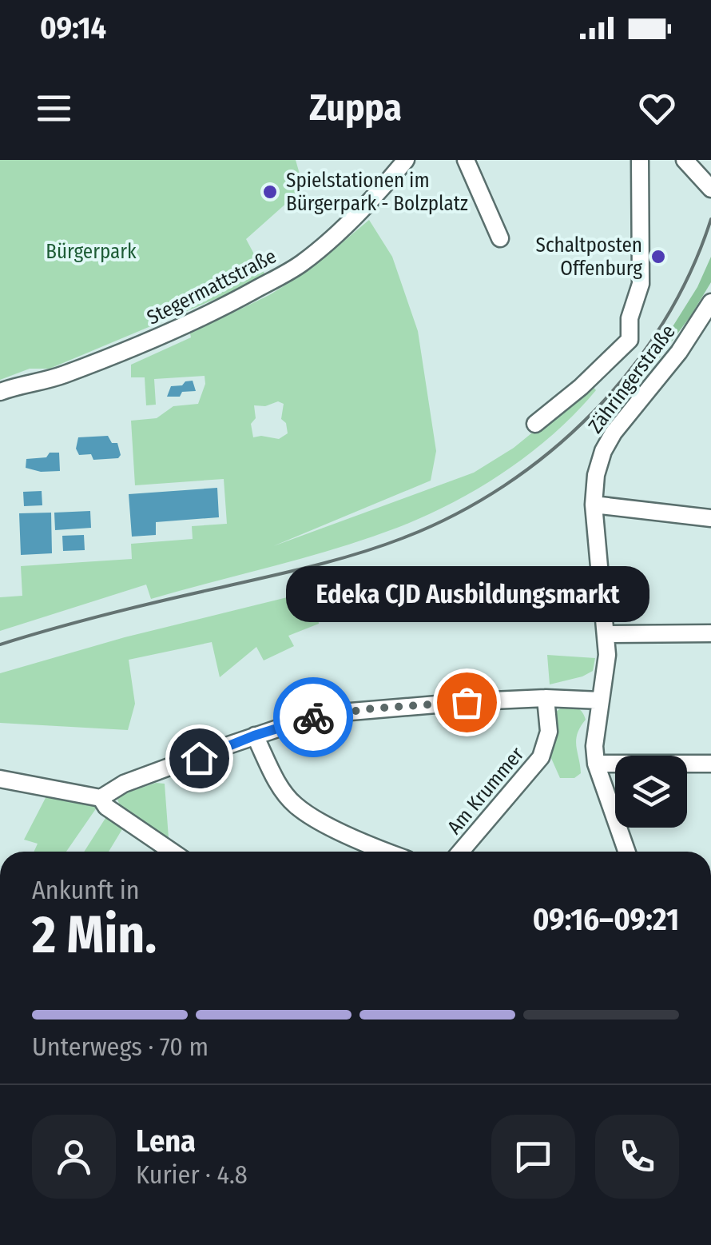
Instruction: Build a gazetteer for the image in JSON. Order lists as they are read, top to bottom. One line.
{"streets":{"street":["Stegermattstraße","Zähringerstraße","Am Krummer"]},"parks":["Bürgerpark"],"places":["Spielstationen im Bürgerpark - Bolzplatz","Schaltposten Offenburg","Edeka CJD Ausbildungsmarkt"],"page":{"status":"09:14","header":"Zuppa","bubble":"Edeka CJD Ausbildungsmarkt","heading":["2 Min.","Ankunft in","09:16–09:21"],"panel":["Lena","Kurier · 4.8"],"bar":"Unterwegs · 70 m"}}
